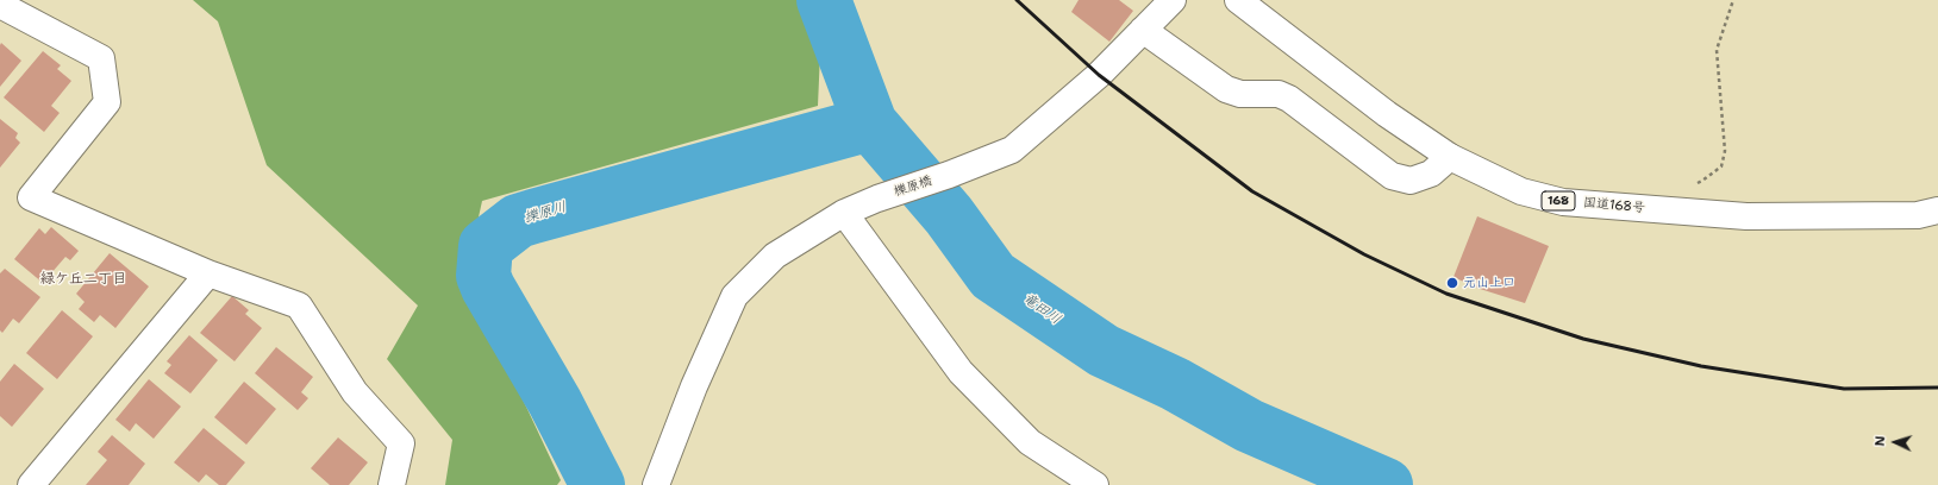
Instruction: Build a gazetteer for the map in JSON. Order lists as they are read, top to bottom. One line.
{"streets":{"main road":["櫟原橋","168","国道168号"]},"districts":["緑ケ丘二丁目"],"water":["擽原川","竜田川"],"places":["元山上口"],"north":"left"}
